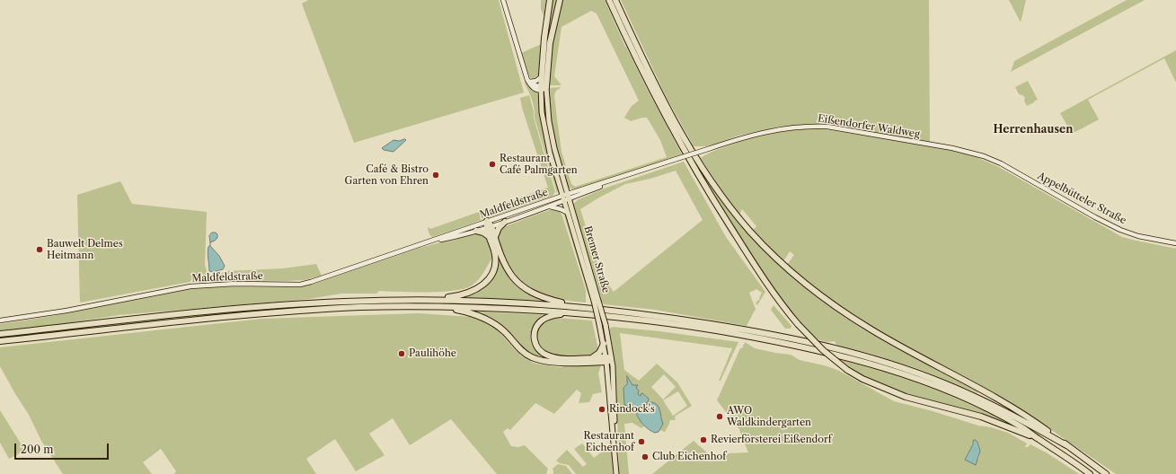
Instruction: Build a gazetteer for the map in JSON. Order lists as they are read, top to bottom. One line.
{"streets":{"main road":["Eißendorfer Waldweg","Appelbütteler Straße","Maldfeldstraße","Bremer Straße"]},"crossings":[["Eißendorfer Waldweg","Appelbütteler Straße"],["Eißendorfer Waldweg","Maldfeldstraße"],["Eißendorfer Waldweg","Bremer Straße"],["Maldfeldstraße","Bremer Straße"]],"districts":["Herrenhausen"],"places":["Restaurant Café Palmgarten","Café & Bistro Garten von Ehren","Bauwelt Delmes Heitmann","Paulihöhe","Rindock's","AWO Waldkindergarten","Revierförsterei Eißendorf","Restaurant Eichenhof","Club Eichenhof"],"scale_bar":"200 m"}
